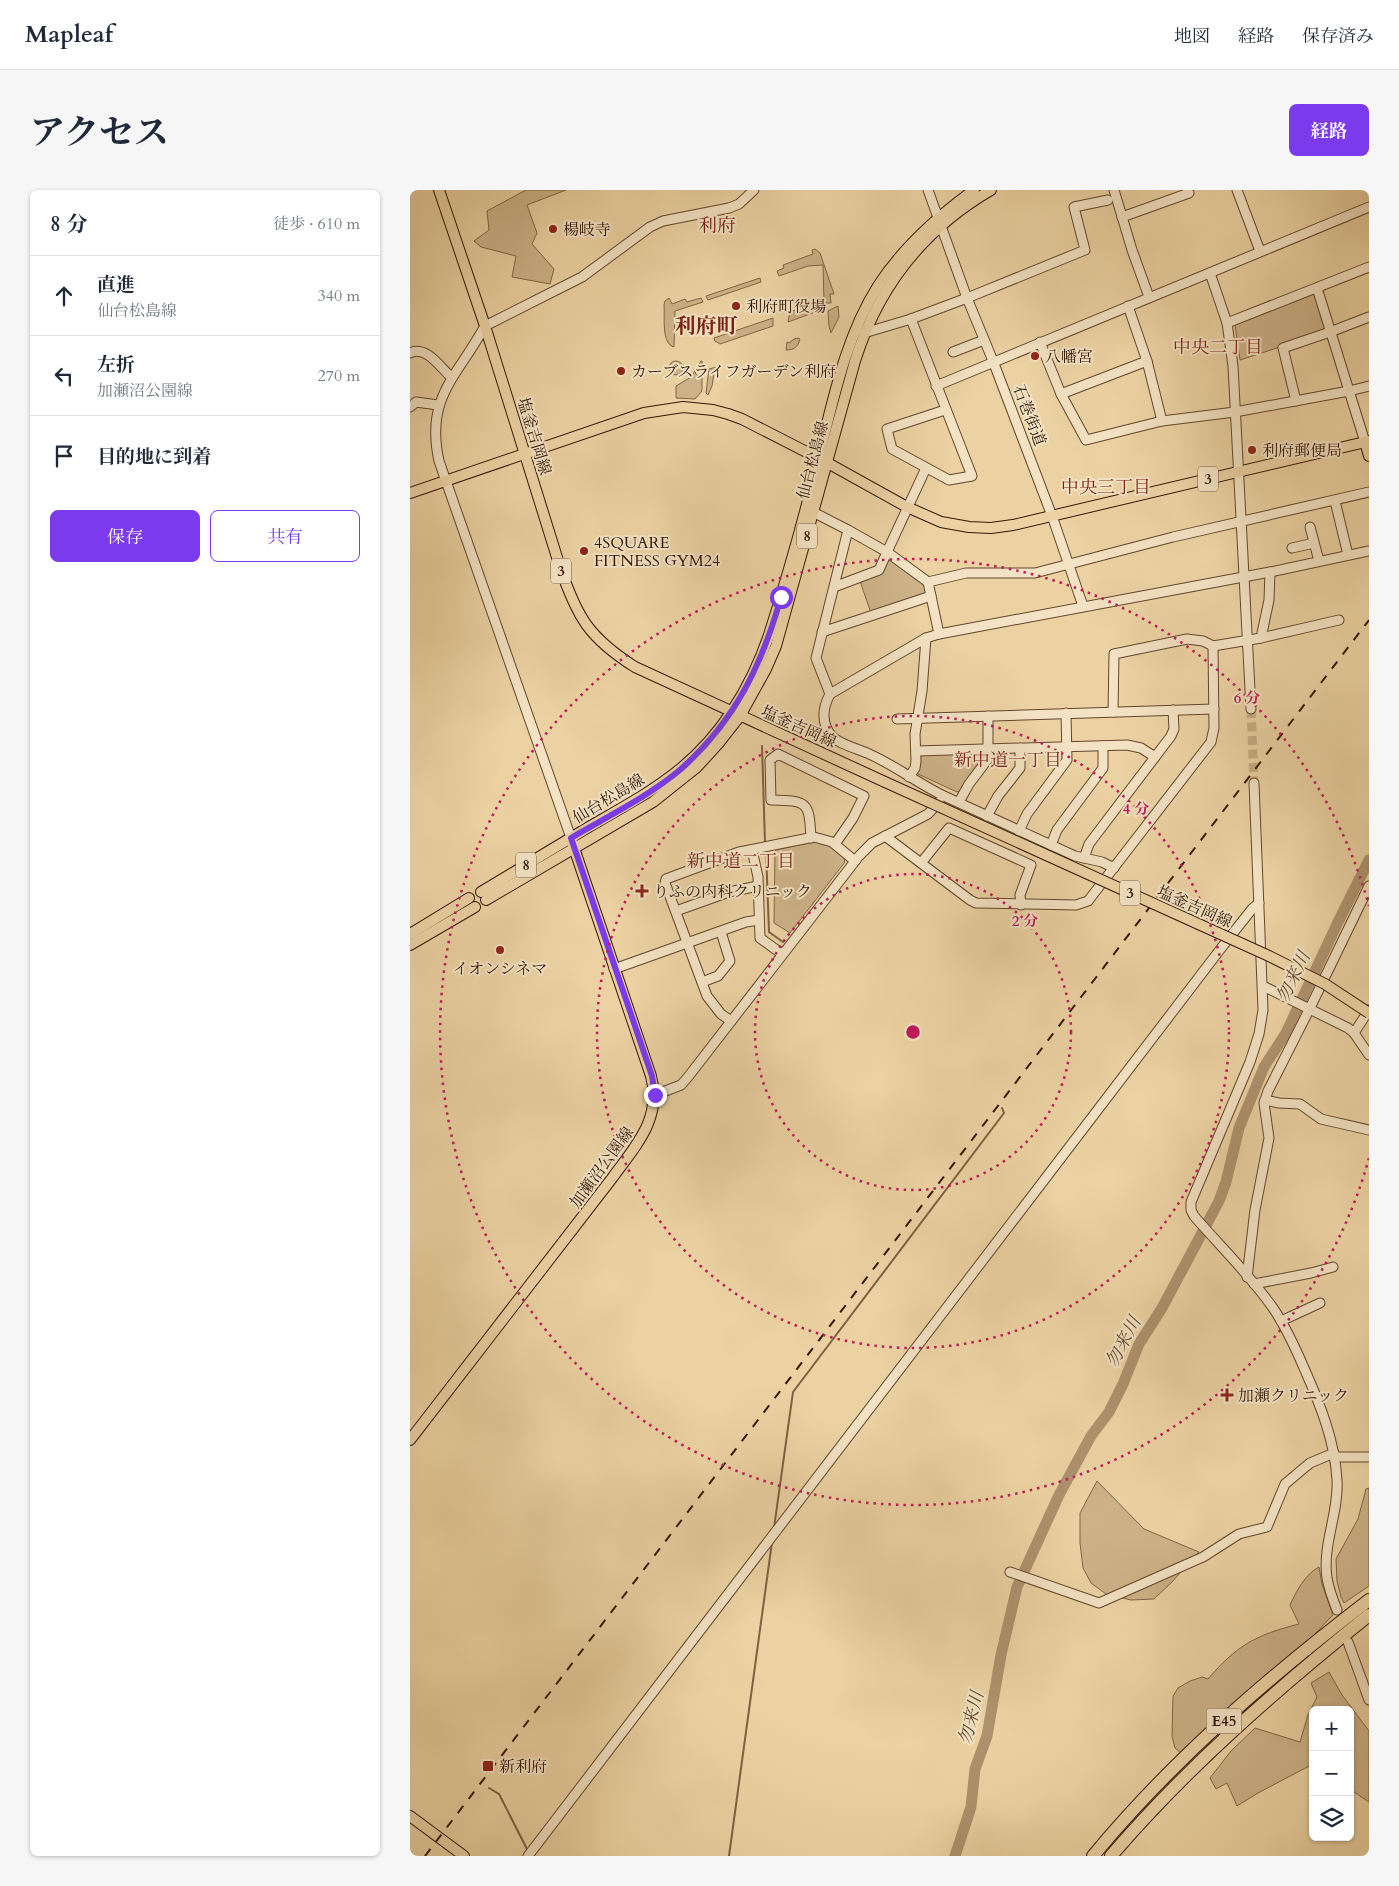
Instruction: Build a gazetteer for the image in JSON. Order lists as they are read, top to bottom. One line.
{"streets":{"highway":["E45"],"main road":["塩釜吉岡線","仙台松島線","3","8","加瀬沼公園線"],"street":["石巻街道"]},"crossings":[["石巻街道","仙台松島線"],["石巻街道","3"],["塩釜吉岡線","仙台松島線"],["仙台松島線","3"],["仙台松島線","8"],["仙台松島線","加瀬沼公園線"],["8","加瀬沼公園線"]],"districts":["利府","利府町","中央二丁目","中央三丁目","新中道一丁目","新中道二丁目"],"water":["勿来川"],"places":{"other":["楊岐寺","利府町役場","八幡宮","カーブスライフガーデン利府","利府郵便局","4SQUARE FITNESS GYM24","イオンシネマ"],"health":["りふの内科クリニック","加瀬クリニック"],"transit":["新利府"]},"page":{"header":"Mapleaf","nav":["地図","経路","保存済み"],"title":"アクセス","buttons":["経路",["保存","共有"]],"heading":["8 分","徒歩 · 610 m"],"list":[["直進","仙台松島線","340 m"],["左折","加瀬沼公園線","270 m"],"目的地に到着"],"map_buttons":["+","−"]},"rings":["6 分","4 分","2 分"]}
